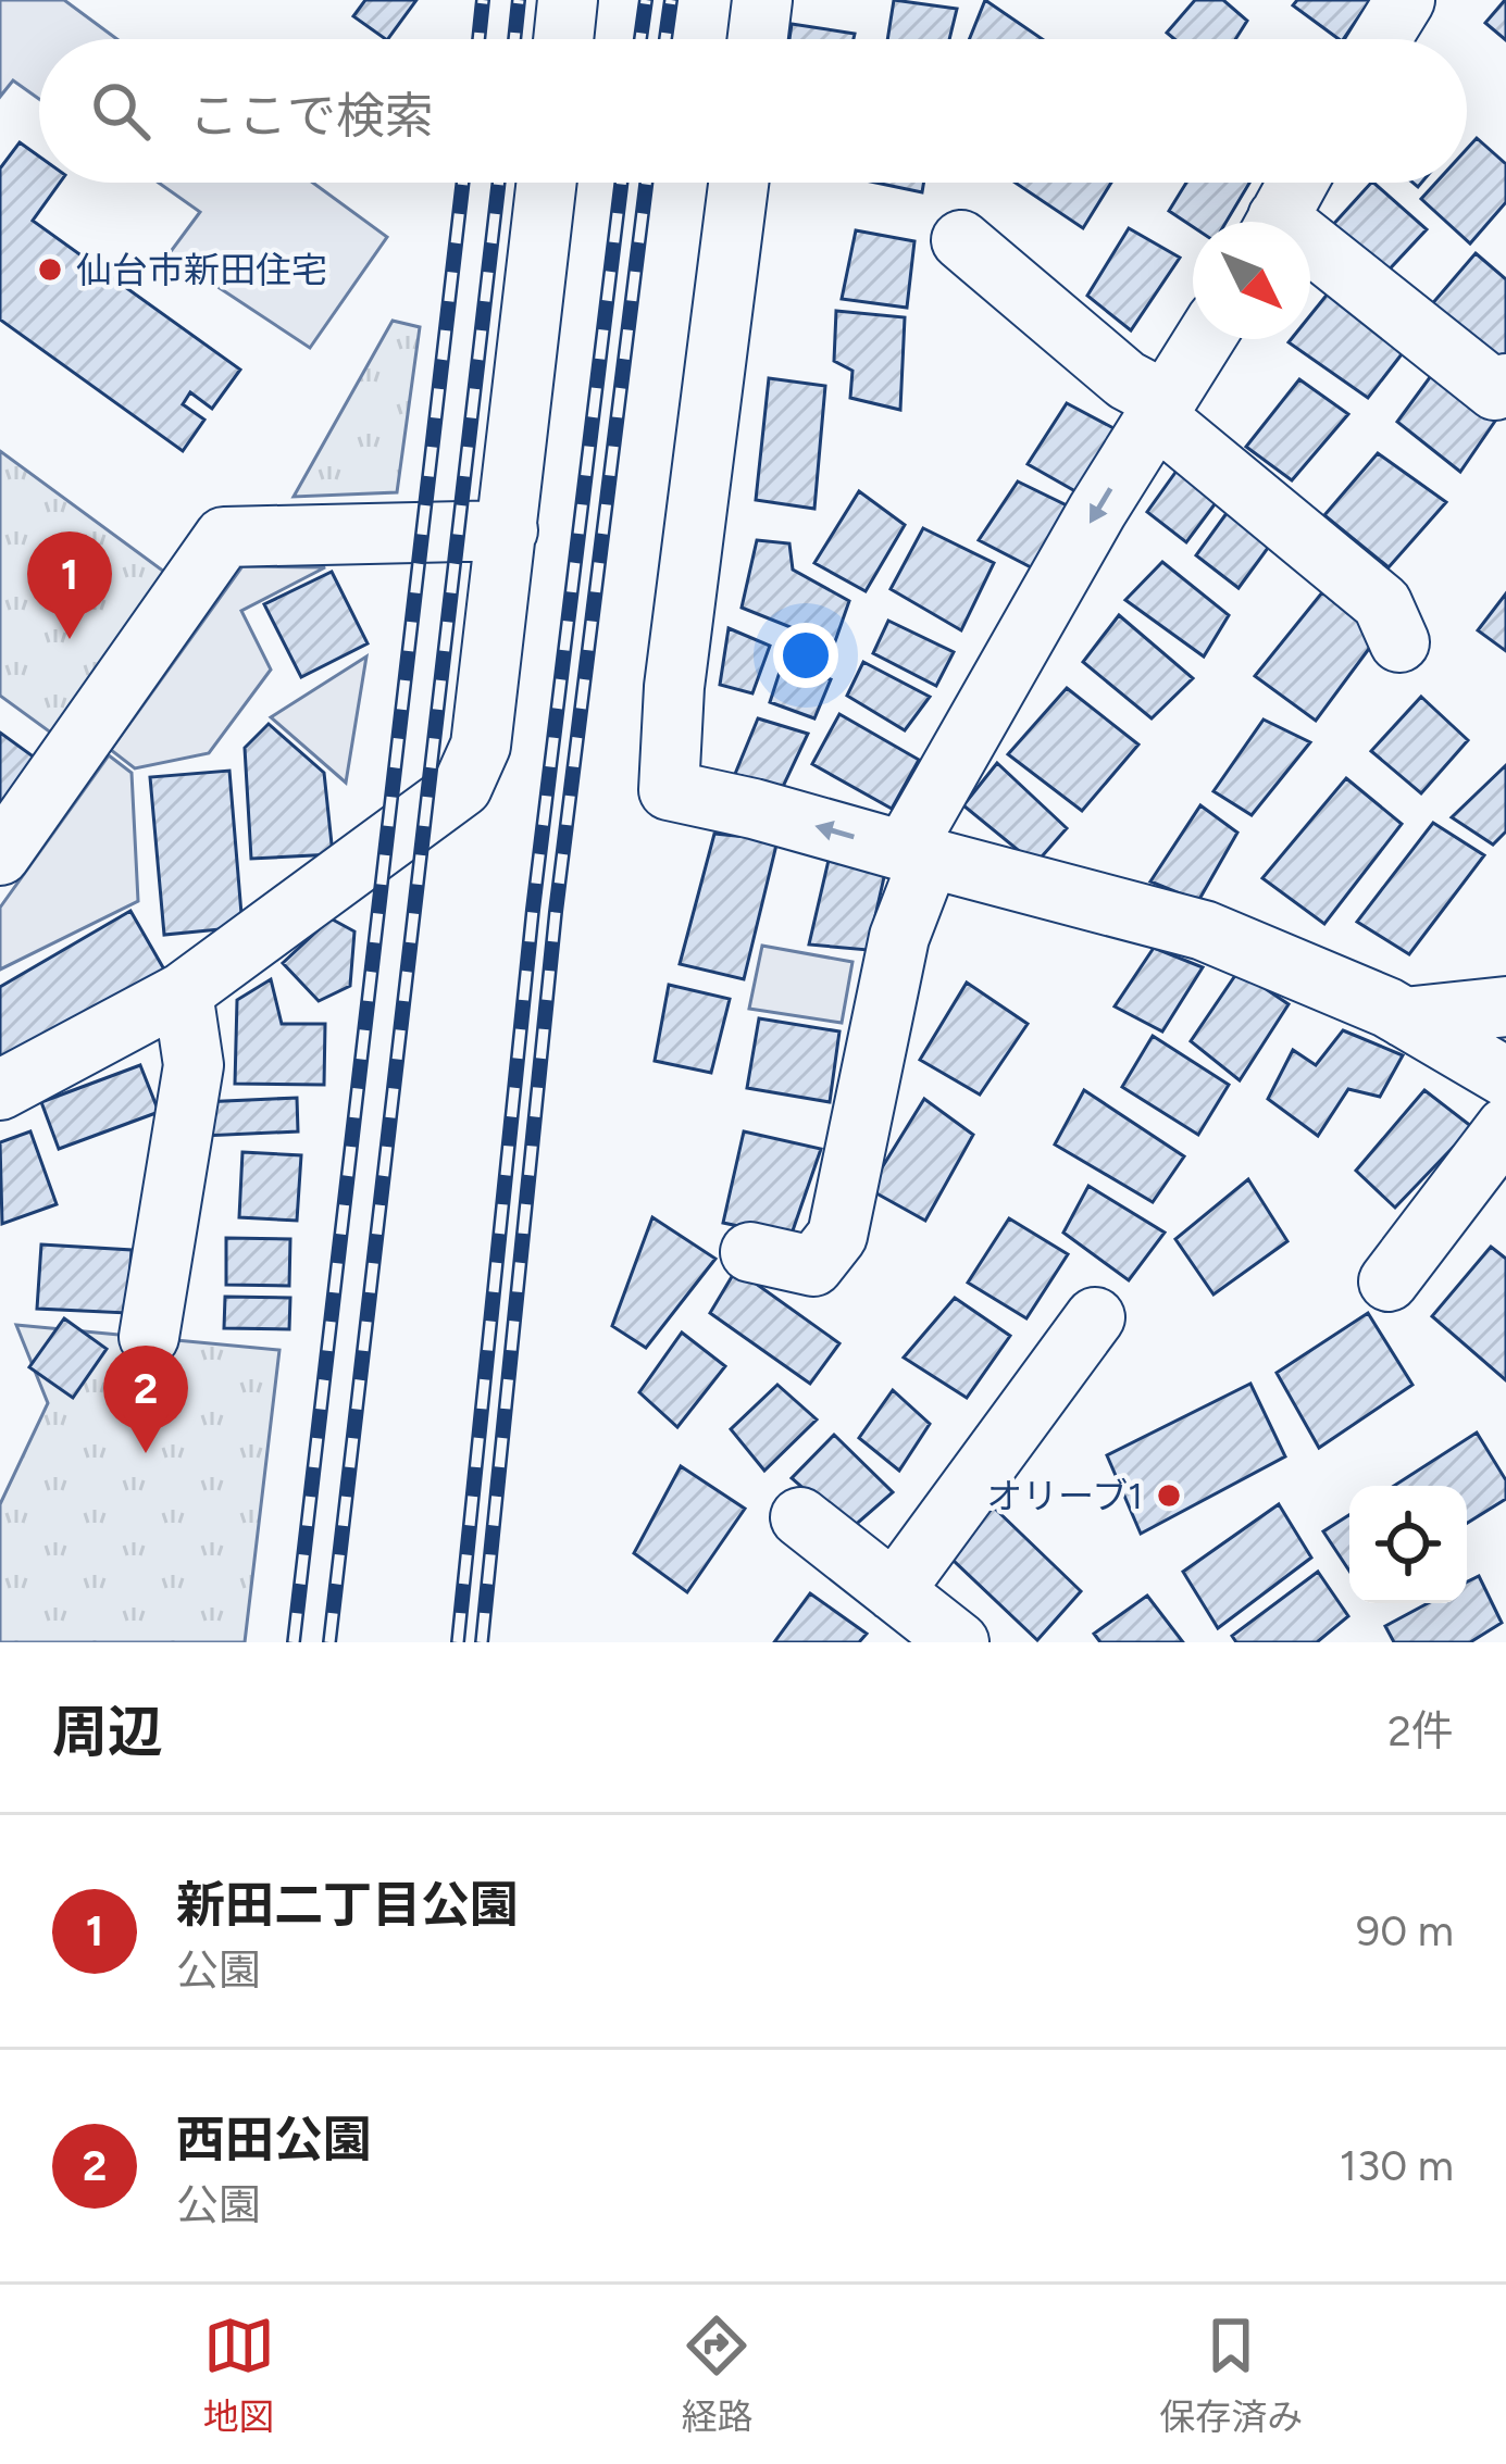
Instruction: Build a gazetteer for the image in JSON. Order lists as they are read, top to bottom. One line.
{"places":["仙台市新田住宅","オリーブ1"],"north":"bottom right","page":{"search":"ここで検索","pins":["1","2"],"heading":["周辺","2件"],"list":[{"mark":"1","name":"新田二丁目公園","note":"公園","value":"90 m"},{"mark":"2","name":"西田公園","note":"公園","value":"130 m"}],"nav":["地図","経路","保存済み"]}}
